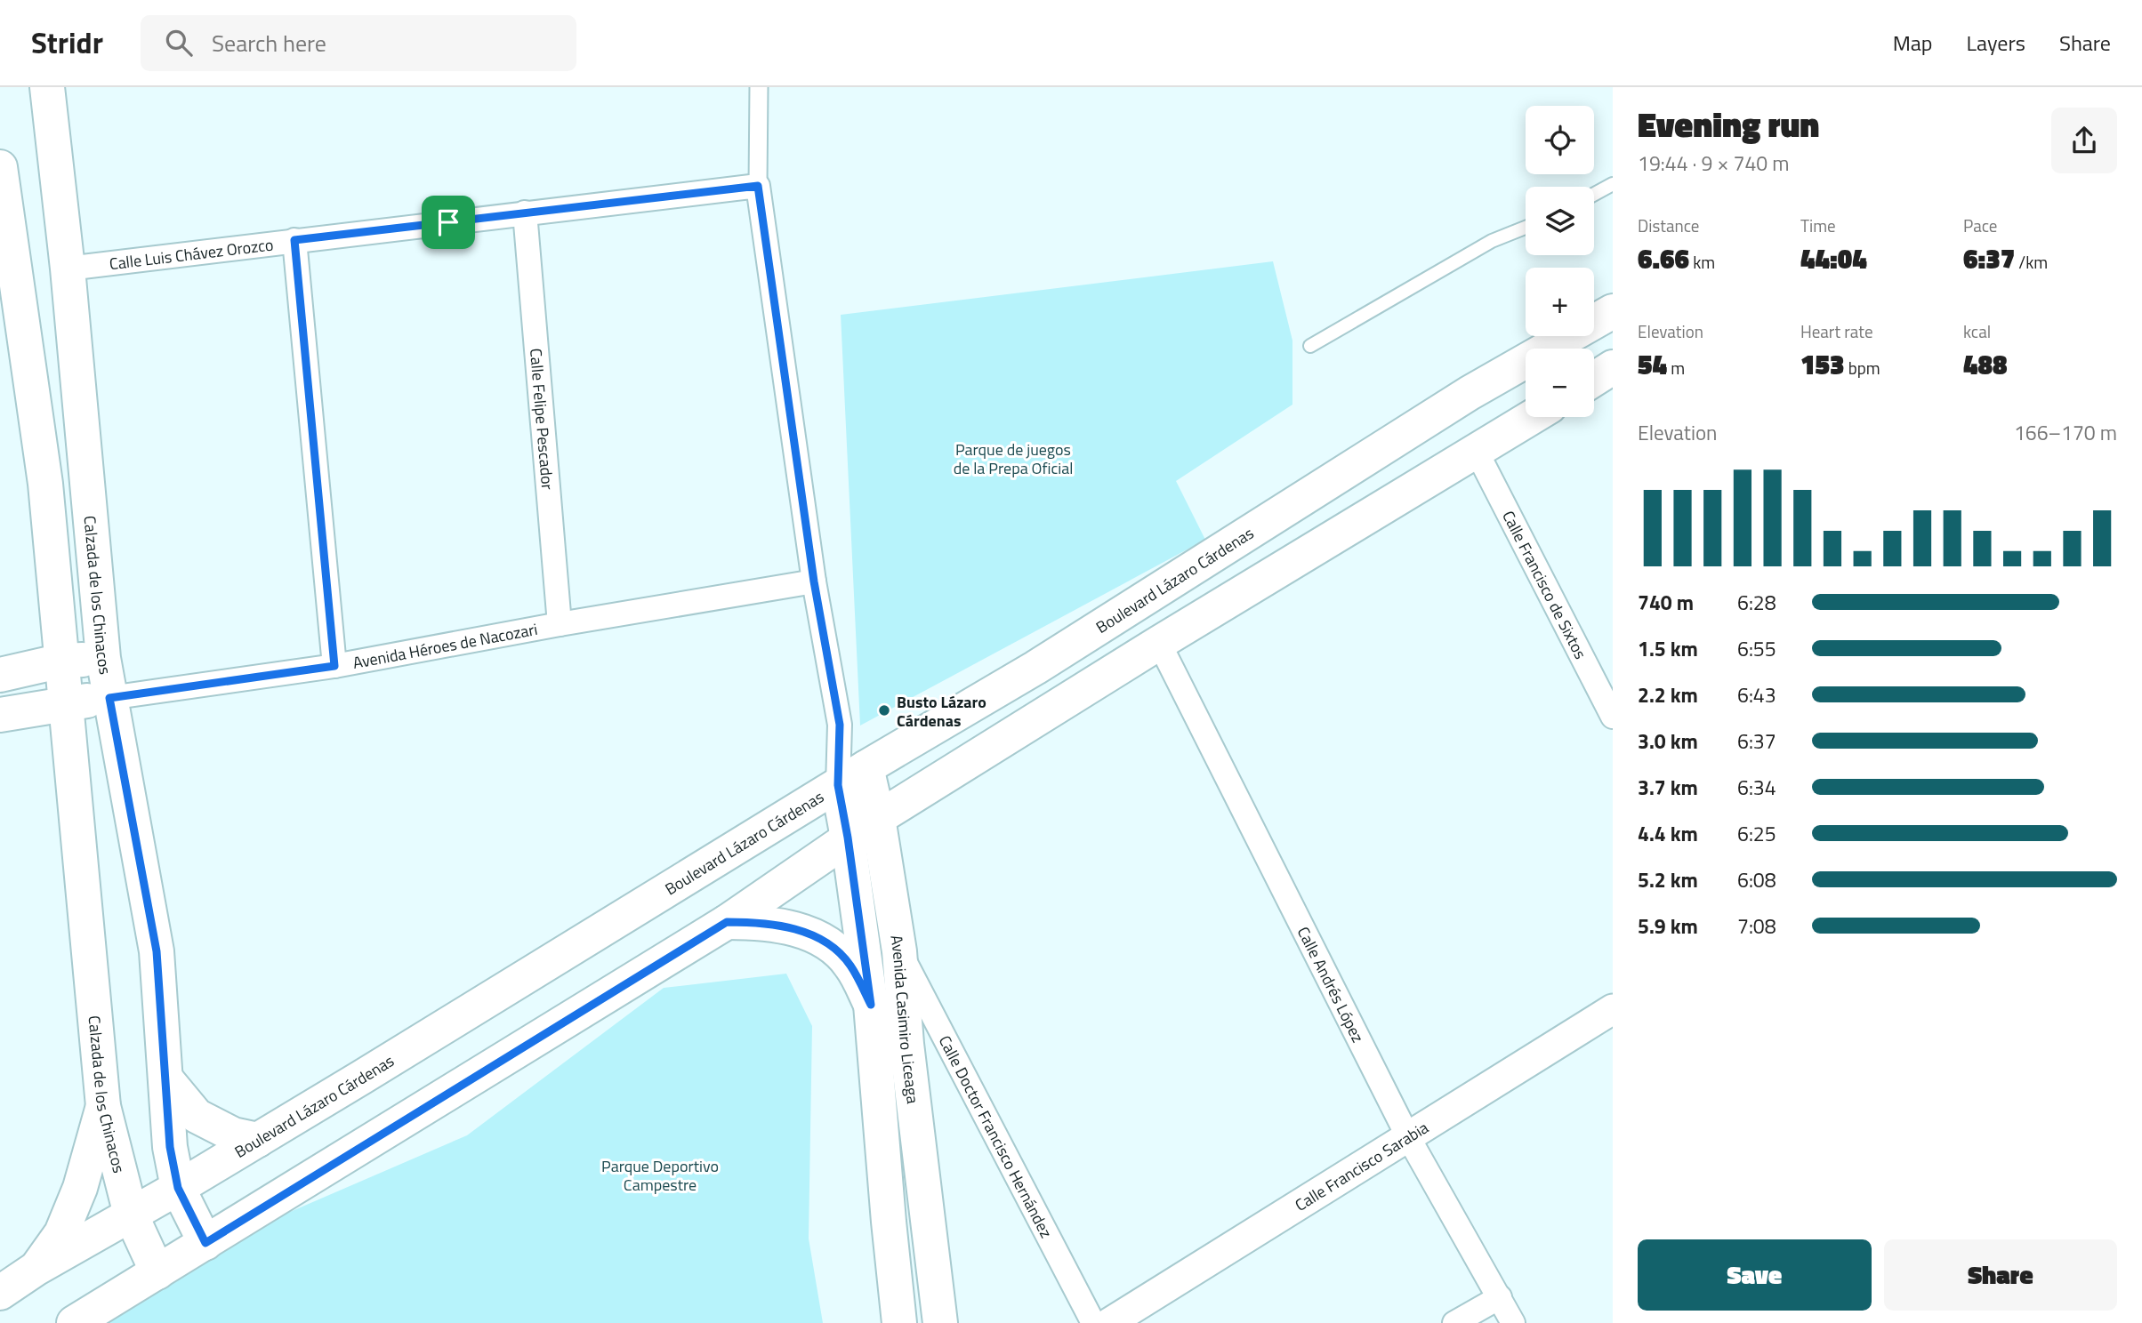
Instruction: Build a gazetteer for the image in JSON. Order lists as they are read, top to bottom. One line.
{"streets":{"main road":["Boulevard Lázaro Cárdenas","Calzada de los Chinacos","Avenida Héroes de Nacozari","Avenida Casimiro Liceaga"],"street":["Calle Luis Chávez Orozco","Calle Felipe Pescador","Calle Francisco de Sixtos","Calle Andrés López","Calle Doctor Francisco Hernández","Calle Francisco Sarabia"]},"crossings":[["Calle Luis Chávez Orozco","Calle Felipe Pescador"],["Calle Luis Chávez Orozco","Calzada de los Chinacos"],["Calle Luis Chávez Orozco","Avenida Casimiro Liceaga"],["Calle Felipe Pescador","Avenida Héroes de Nacozari"],["Boulevard Lázaro Cárdenas","Calzada de los Chinacos"],["Boulevard Lázaro Cárdenas","Avenida Casimiro Liceaga"],["Calzada de los Chinacos","Avenida Héroes de Nacozari"],["Avenida Héroes de Nacozari","Avenida Casimiro Liceaga"],["Calle Andrés López","Calle Francisco Sarabia"],["Avenida Casimiro Liceaga","Calle Doctor Francisco Hernández"]],"parks":["Parque de juegos de la Prepa Oficial","Parque Deportivo Campestre"],"places":["Busto Lázaro Cárdenas"],"page":{"header":"Stridr","search":"Search here","nav":["Map","Layers","Share"],"heading":["Evening run","19:44 · 9 × 740 m"],"map_buttons":["+","−"],"stats":[["Distance","6.66 km"],["Time","44:04"],["Pace","6:37 /km"],["Elevation","54 m"],["Heart rate","153 bpm"],["kcal","488"]],"chart":["Elevation","166–170 m"],"list":[{"name":"740 m","note":"6:28"},{"name":"1.5 km","note":"6:55"},{"name":"2.2 km","note":"6:43"},{"name":"3.0 km","note":"6:37"},{"name":"3.7 km","note":"6:34"},{"name":"4.4 km","note":"6:25"},{"name":"5.2 km","note":"6:08"},{"name":"5.9 km","note":"7:08"}],"buttons":["Save","Share"]}}
